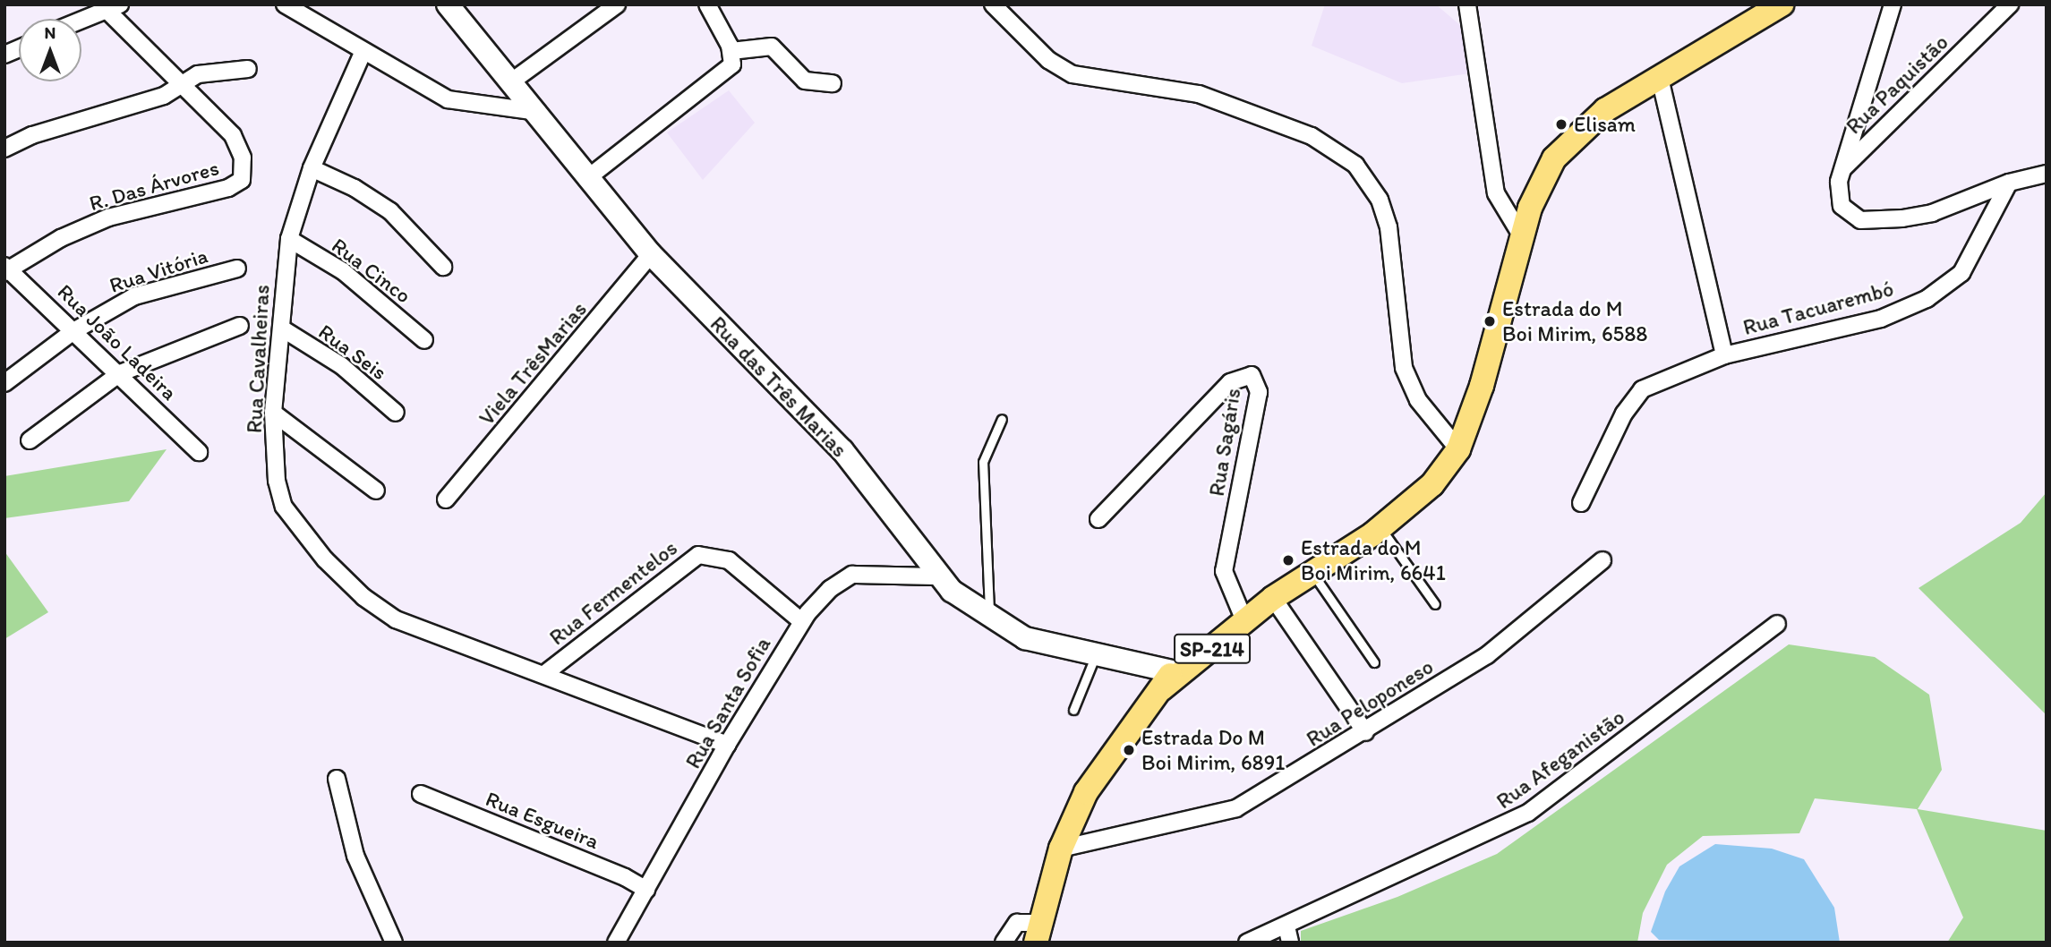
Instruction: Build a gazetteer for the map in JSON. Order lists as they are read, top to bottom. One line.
{"streets":{"main road":["SP-214"],"street":["Rua Paquistão","R. Das Árvores","Rua Vitória","Rua Cinco","Rua Tacuarembó","Rua João Ladeira","Rua Seis","Rua Cavalheiras","Viela TrêsMarias","Rua das Três Marias","Rua Sagáris","Rua Fermentelos","Rua Santa Sofia","Rua Peloponeso","Rua Afeganistão","Rua Esgueira"]},"crossings":[["R. Das Árvores","Rua João Ladeira"],["Rua Vitória","Rua João Ladeira"],["Rua Cinco","Rua Cavalheiras"],["Rua Tacuarembó","SP-214"],["Rua Seis","Rua Cavalheiras"],["Rua Cavalheiras","Rua Fermentelos"],["Rua Cavalheiras","Rua Santa Sofia"],["Viela TrêsMarias","Rua das Três Marias"],["Rua das Três Marias","SP-214"],["Rua das Três Marias","Rua Santa Sofia"],["Rua Sagáris","SP-214"],["Rua Fermentelos","Rua Santa Sofia"],["SP-214","Rua Peloponeso"],["Rua Santa Sofia","Rua Esgueira"]],"places":["Elisam","Estrada do M Boi Mirim, 6588","Estrada do M Boi Mirim, 6641","Estrada Do M Boi Mirim, 6891"],"north":"top"}
